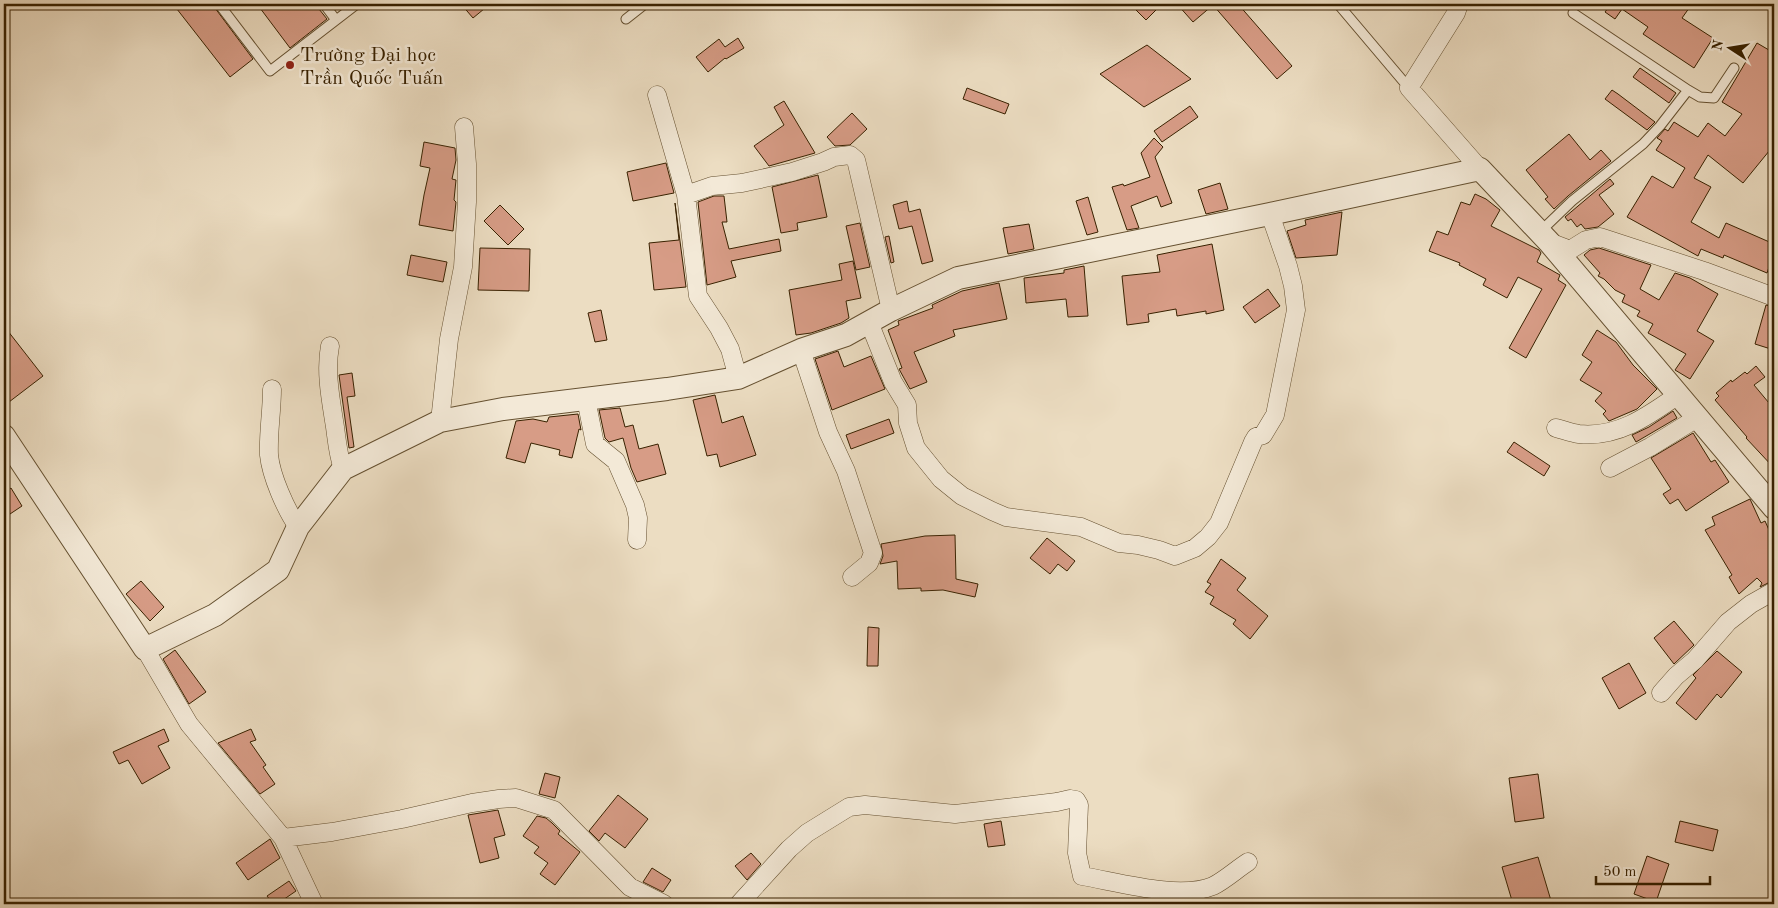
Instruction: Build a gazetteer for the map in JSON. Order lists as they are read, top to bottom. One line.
{"places":["Trường Đại học Trần Quốc Tuấn"],"scale_bar":"50 m","north":"left"}
